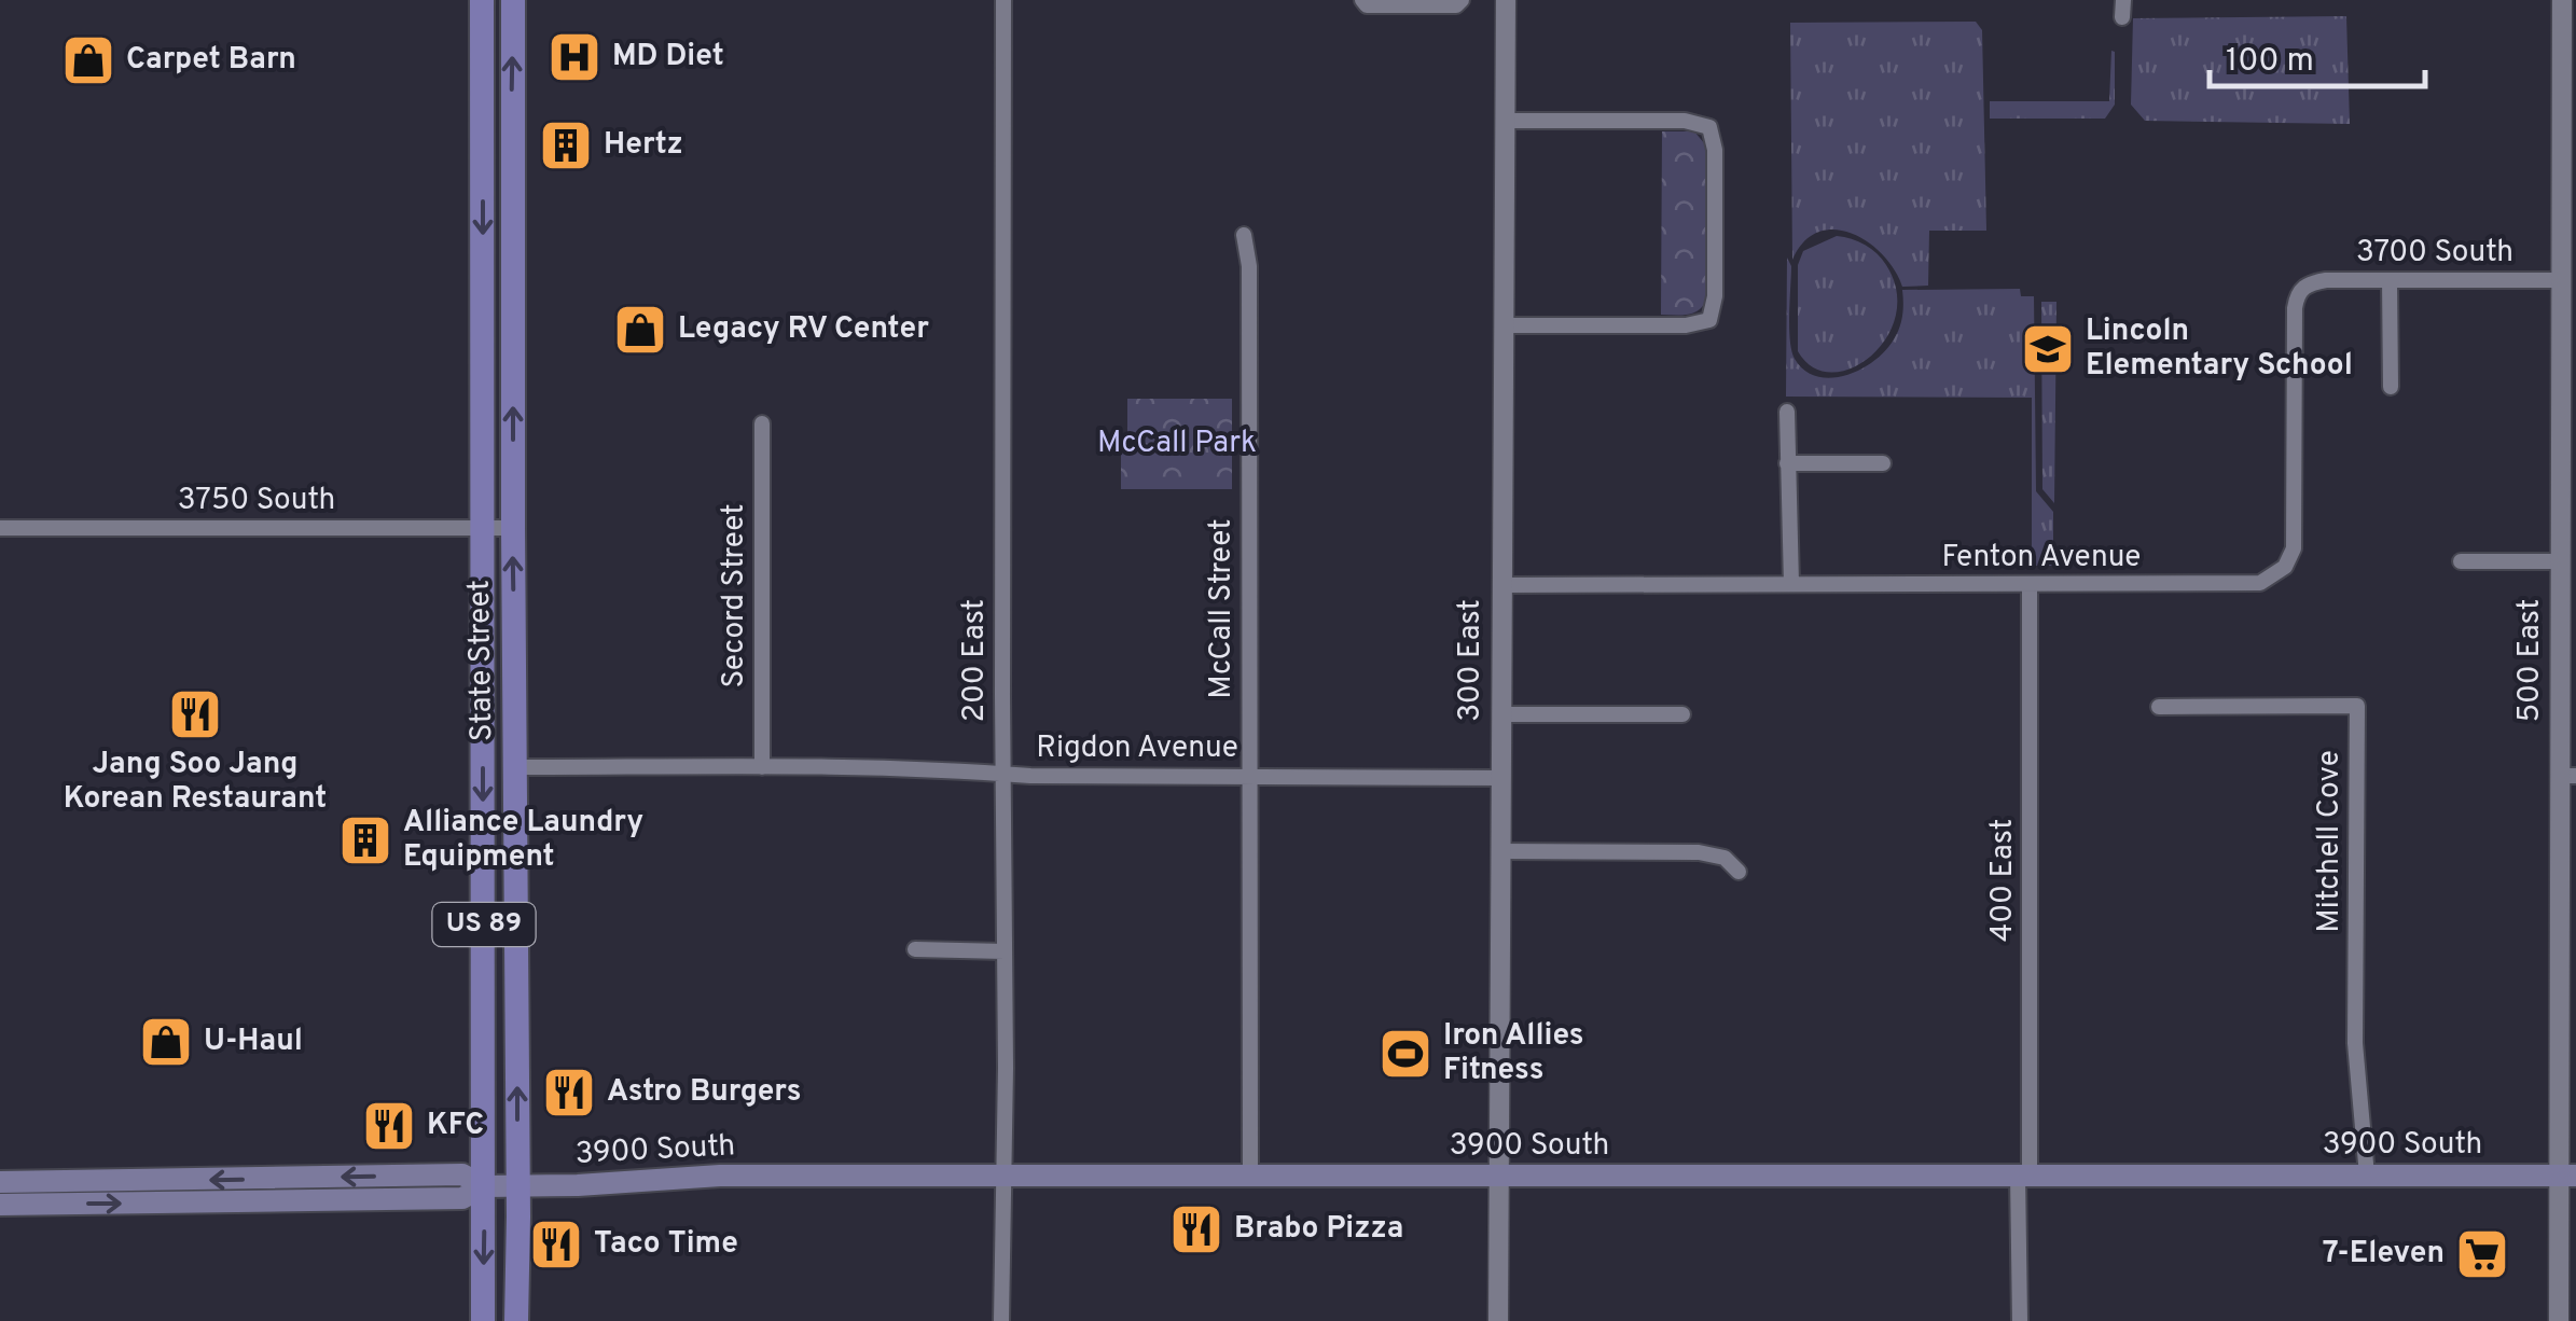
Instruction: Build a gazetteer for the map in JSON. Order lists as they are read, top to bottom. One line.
{"streets":{"main road":["State Street","US 89","3900 South"],"street":["3700 South","3750 South","Fenton Avenue","Secord Street","McCall Street","200 East","300 East","500 East","Rigdon Avenue","Mitchell Cove","400 East"]},"crossings":[["3700 South","Fenton Avenue"],["3700 South","500 East"],["3750 South","State Street"],["Fenton Avenue","300 East"],["Fenton Avenue","400 East"],["Secord Street","Rigdon Avenue"],["McCall Street","Rigdon Avenue"],["McCall Street","3900 South"],["State Street","Rigdon Avenue"],["State Street","3900 South"],["200 East","Rigdon Avenue"],["200 East","3900 South"],["300 East","Rigdon Avenue"],["300 East","3900 South"],["500 East","3900 South"],["Mitchell Cove","3900 South"],["400 East","3900 South"]],"parks":["McCall Park"],"places":{"hospital":["MD Diet"],"shop":["Carpet Barn","Legacy RV Center","U-Haul"],"building":["Hertz","Alliance Laundry Equipment"],"school or university":["Lincoln Elementary School"],"restaurant":["Jang Soo Jang Korean Restaurant","Astro Burgers","KFC","Brabo Pizza","Taco Time"],"sports":["Iron Allies Fitness"],"supermarket":["7-Eleven"]},"scale_bar":"100 m"}
